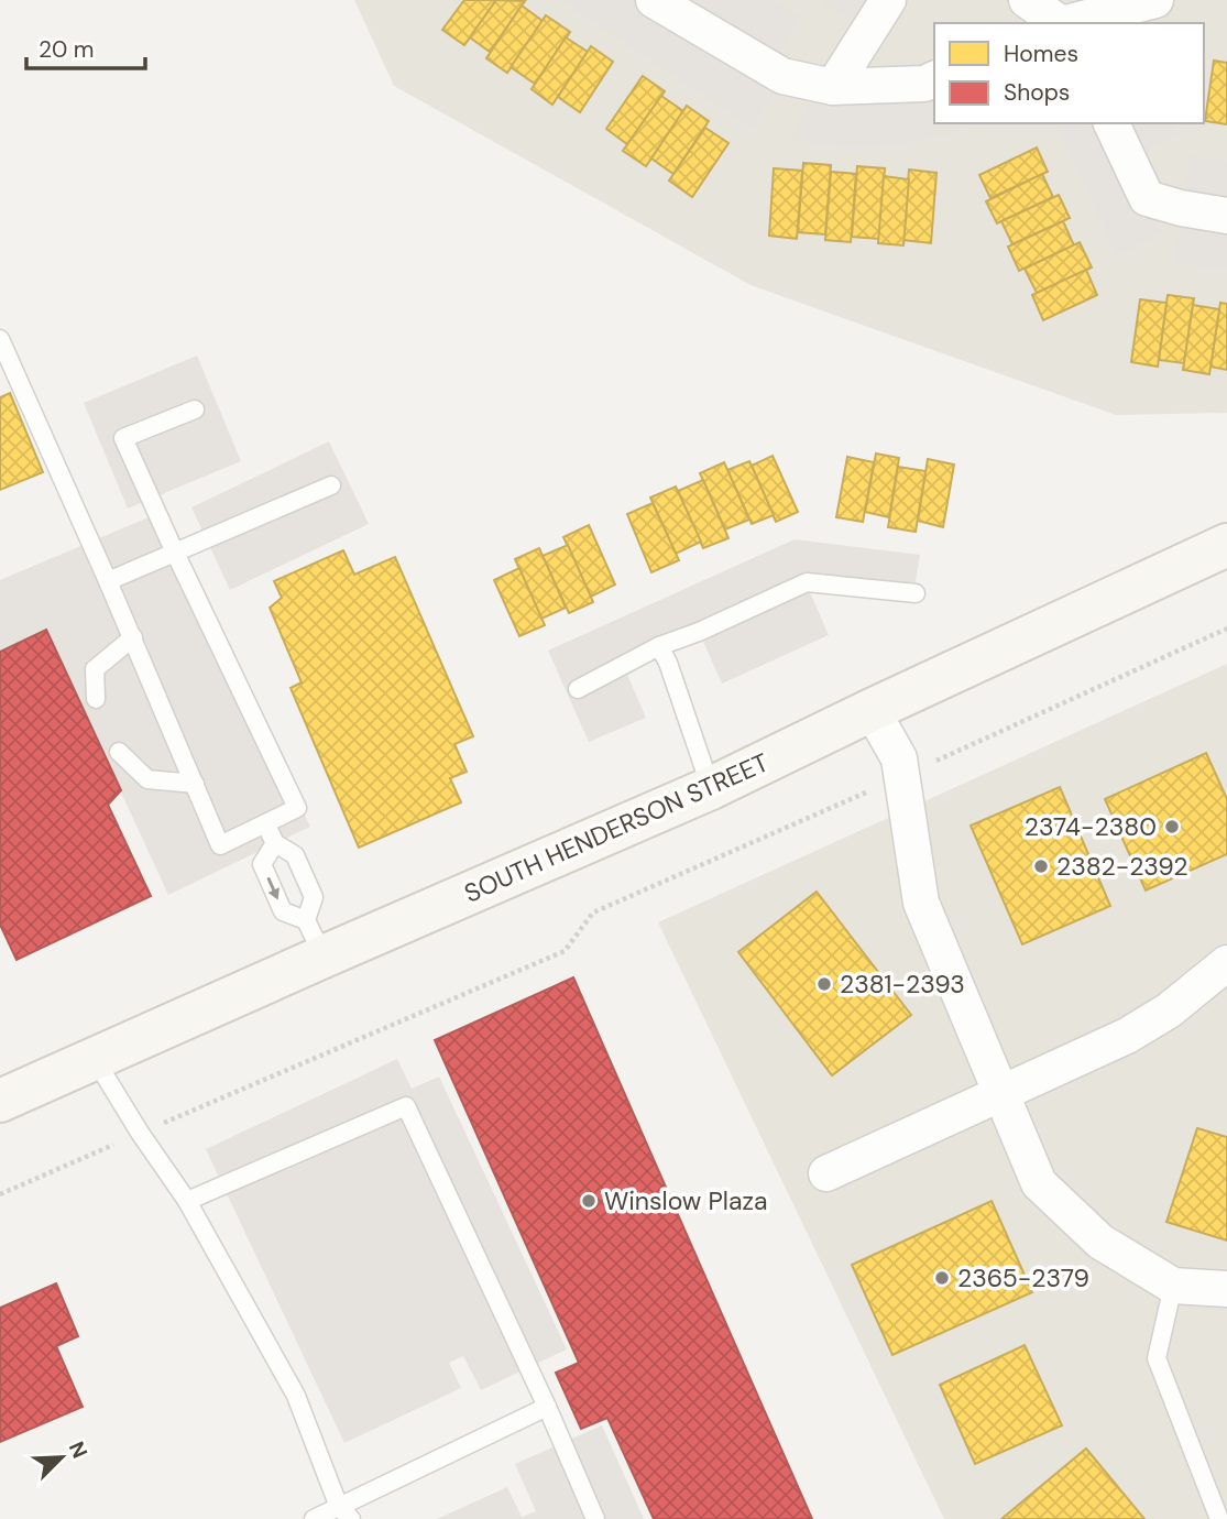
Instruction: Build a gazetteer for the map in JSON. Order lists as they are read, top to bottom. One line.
{"streets":{"street":["SOUTH HENDERSON STREET"]},"places":["2374-2380","2382-2392","2381-2393","Winslow Plaza","2365-2379"],"legend":["Homes","Shops"],"scale_bar":"20 m","north":"top right"}
